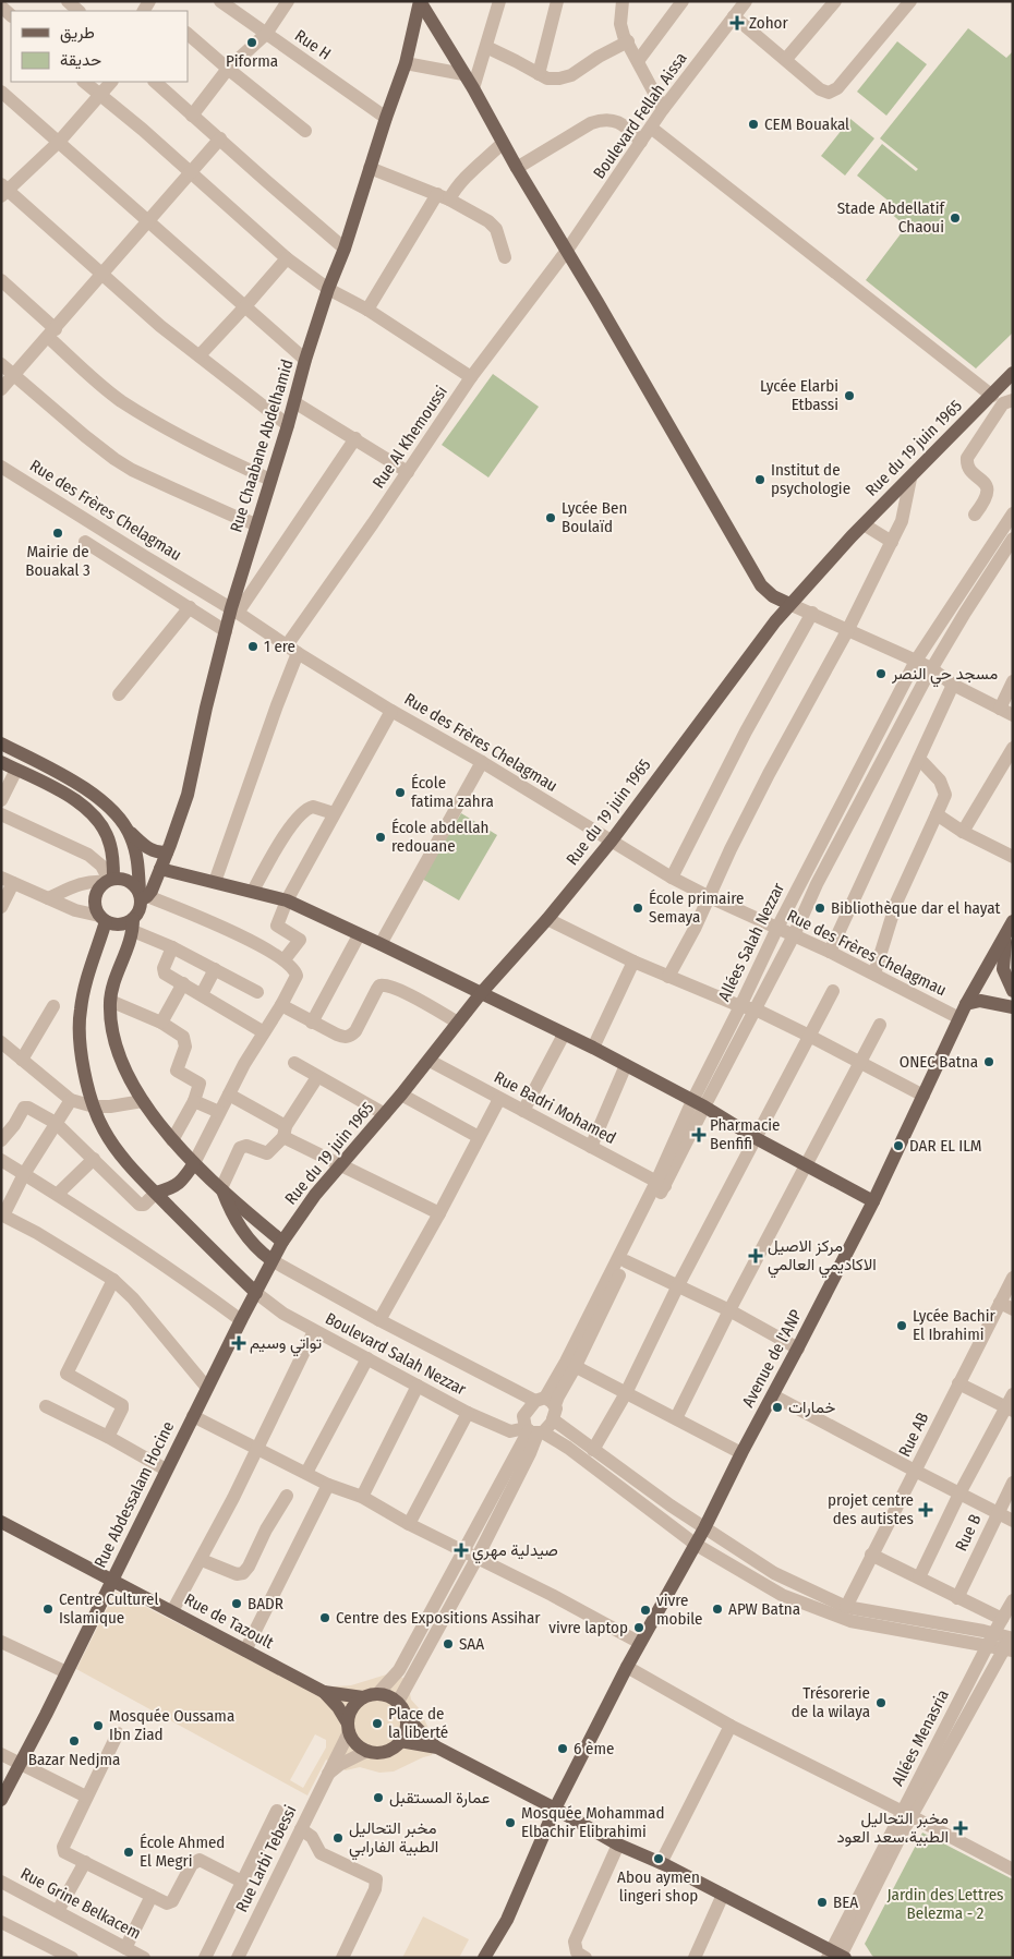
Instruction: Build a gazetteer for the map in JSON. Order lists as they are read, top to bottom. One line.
{"streets":{"main road":["Rue Chaabane Abdelhamid","Rue du 19 juin 1965","Avenue de l'ANP","Rue Abdessalam Hocine","Rue de Tazoult"],"street":["Rue H","Boulevard Fellah Aissa","Rue Al Khemoussi","Rue des Frères Chelagmau","Allées Salah Nezzar","Rue Badri Mohamed","Boulevard Salah Nezzar","Rue AB","Rue B","Allées Menasria","Rue Larbi Tebessi","Rue Grine Belkacem"]},"crossings":[["Rue H","Rue Chaabane Abdelhamid"],["Boulevard Fellah Aissa","Rue Al Khemoussi"],["Rue Al Khemoussi","Rue des Frères Chelagmau"],["Rue Chaabane Abdelhamid","Rue des Frères Chelagmau"],["Rue du 19 juin 1965","Rue des Frères Chelagmau"],["Rue du 19 juin 1965","Rue Badri Mohamed"],["Rue du 19 juin 1965","Boulevard Salah Nezzar"],["Rue du 19 juin 1965","Rue Abdessalam Hocine"],["Rue des Frères Chelagmau","Allées Salah Nezzar"],["Rue des Frères Chelagmau","Avenue de l'ANP"],["Allées Salah Nezzar","Rue Badri Mohamed"],["Allées Salah Nezzar","Boulevard Salah Nezzar"],["Boulevard Salah Nezzar","Rue Abdessalam Hocine"],["Rue Abdessalam Hocine","Rue de Tazoult"],["Rue de Tazoult","Rue Larbi Tebessi"]],"parks":["Jardin des Lettres Belezma - 2"],"places":{"health":["Zohor","Pharmacie Benfifi","مركز الاصيل الاكاديمي العالمي","تواتي وسيم","projet centre des autistes","صيدلية مهري","مخبر التحاليل الطبية،سعد العود"],"other":["Piforma","CEM Bouakal","Stade Abdellatif Chaoui","Lycée Elarbi Etbassi","Institut de psychologie","Lycée Ben Boulaïd","Mairie de Bouakal 3","1 ere","مسجد حي النصر","École fatima zahra","École abdellah redouane","École primaire Semaya","Bibliothèque dar el hayat","ONEC Batna","DAR EL ILM","Lycée Bachir El Ibrahimi","خمارات","BADR","Centre Culturel Islamique","APW Batna","vivre mobile","Centre des Expositions Assihar","vivre laptop","SAA","Trésorerie de la wilaya","Place de la liberté","Mosquée Oussama Ibn Ziad","Bazar Nedjma","6 ème","عمارة المستقبل","Mosquée Mohammad Elbachir Elibrahimi","مخبر التحاليل الطبية الفارابي","École Ahmed El Megri","Abou aymen lingeri shop","BEA"]},"legend":["طريق","حديقة"]}
